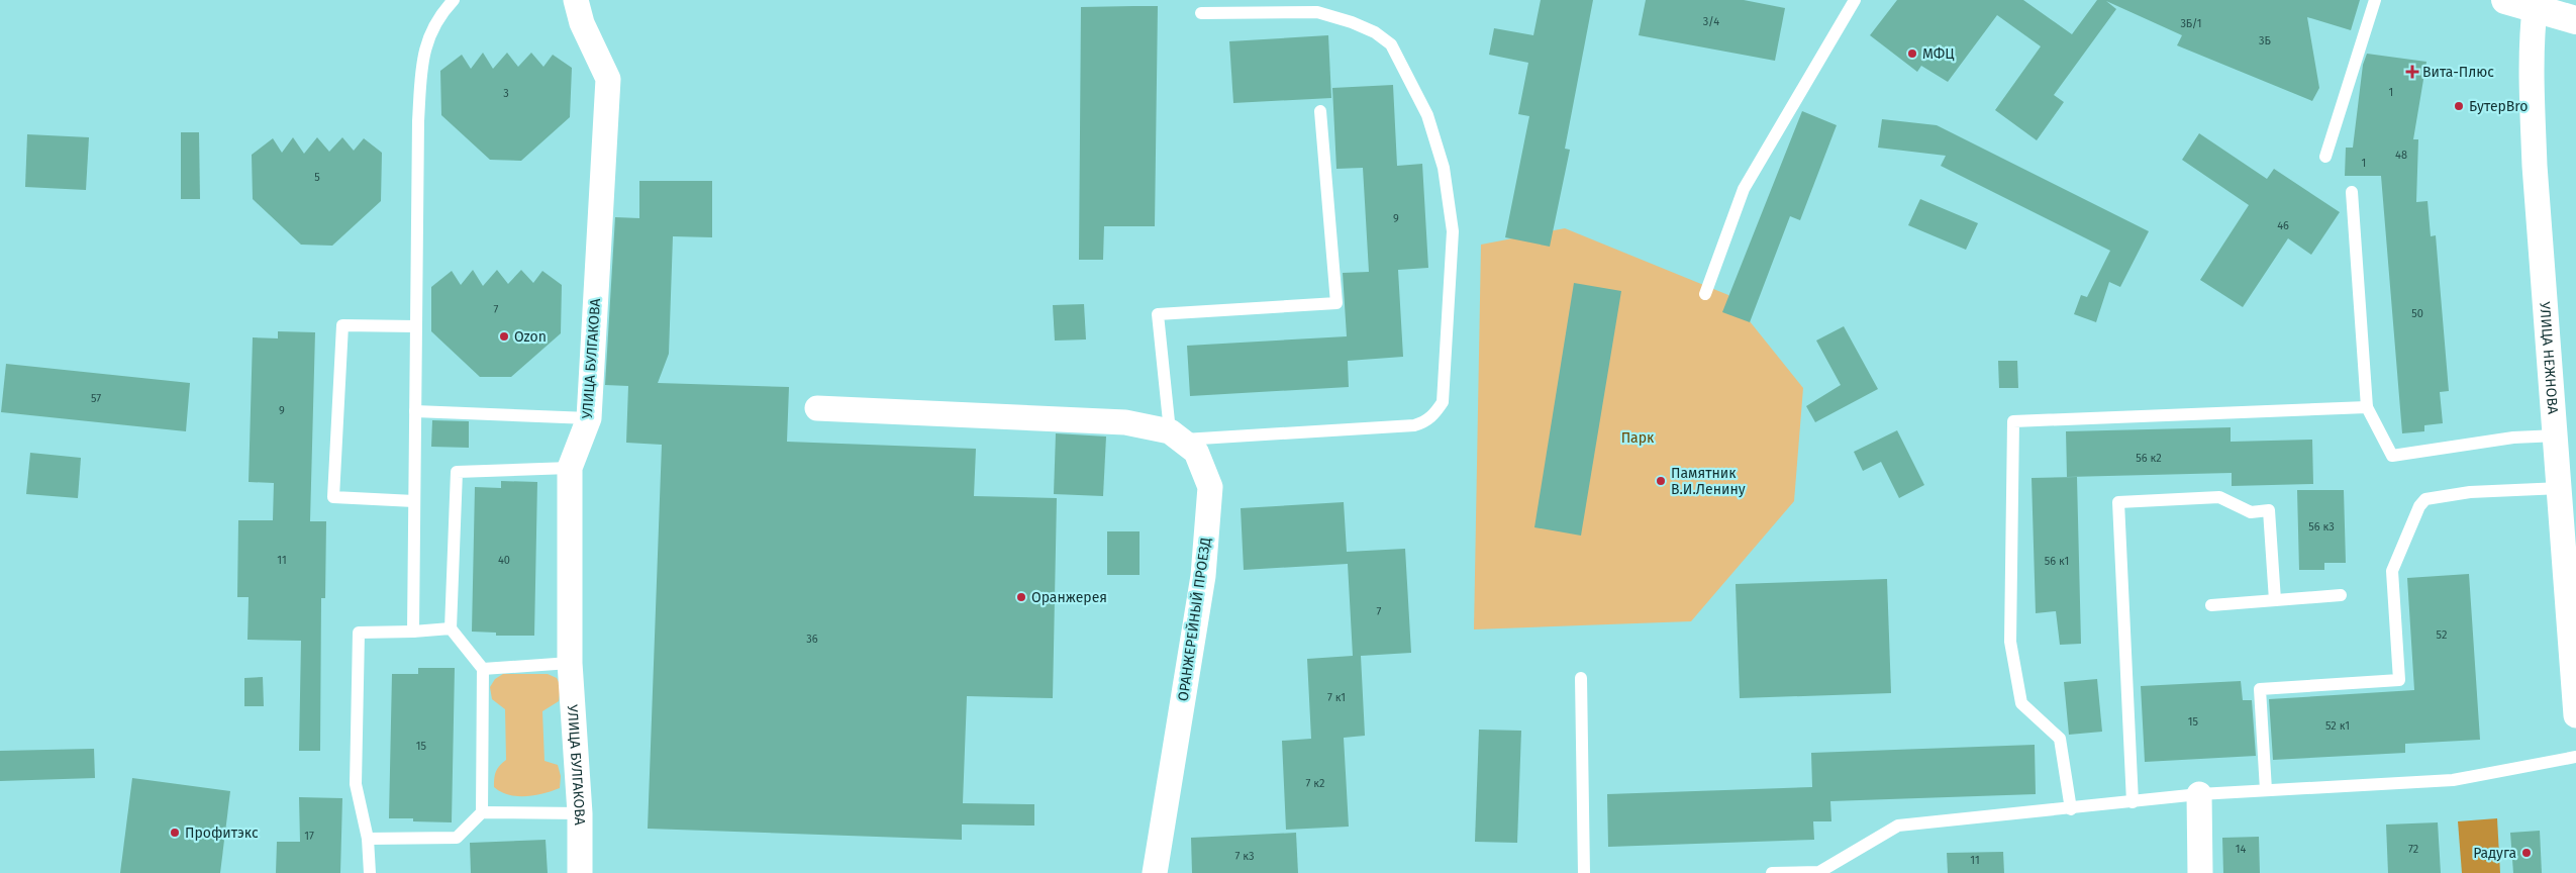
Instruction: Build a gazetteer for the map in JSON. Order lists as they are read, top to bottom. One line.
{"streets":{"street":["УЛИЦА НЕЖНОВА","УЛИЦА БУЛГАКОВА","ОРАНЖЕРЕЙНЫЙ ПРОЕЗД"]},"parks":["Парк"],"places":{"other":["МФЦ","БутерBro","Ozon","Памятник В.И.Ленину","Оранжерея","Профитэкс","Радуга"],"health":["Вита-Плюс"]},"house_numbers":["3/4","3Б/1","3Б","1","3","48","1","5","9","46","7","50","57","9","56 к2","56 к3","11","40","56 к1","7","52","36","7 к1","15","52 к1","15","7 к2","17","14","72","7 к3","11"]}
